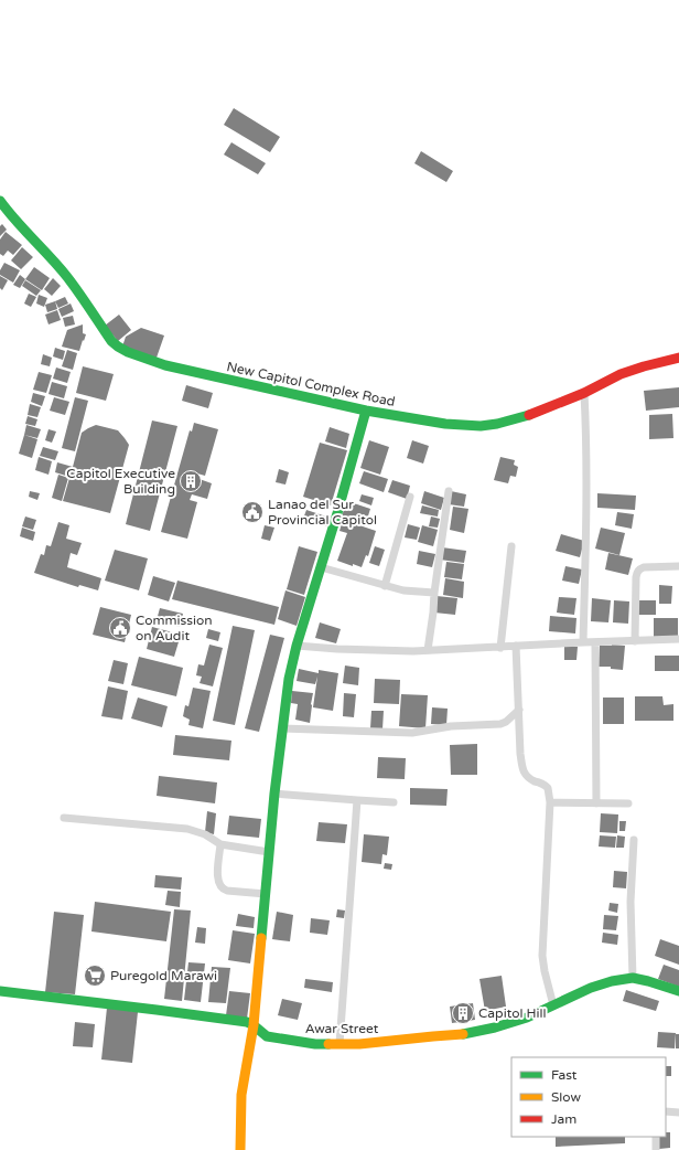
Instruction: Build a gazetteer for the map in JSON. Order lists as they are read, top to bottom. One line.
{"streets":{"street":["New Capitol Complex Road","Awar Street"]},"places":{"building":["Capitol Executive Building","Capitol Hill"],"public building":["Lanao del Sur Provincial Capitol","Commission on Audit"],"supermarket":["Puregold Marawi"]},"legend":["Fast","Slow","Jam"]}
